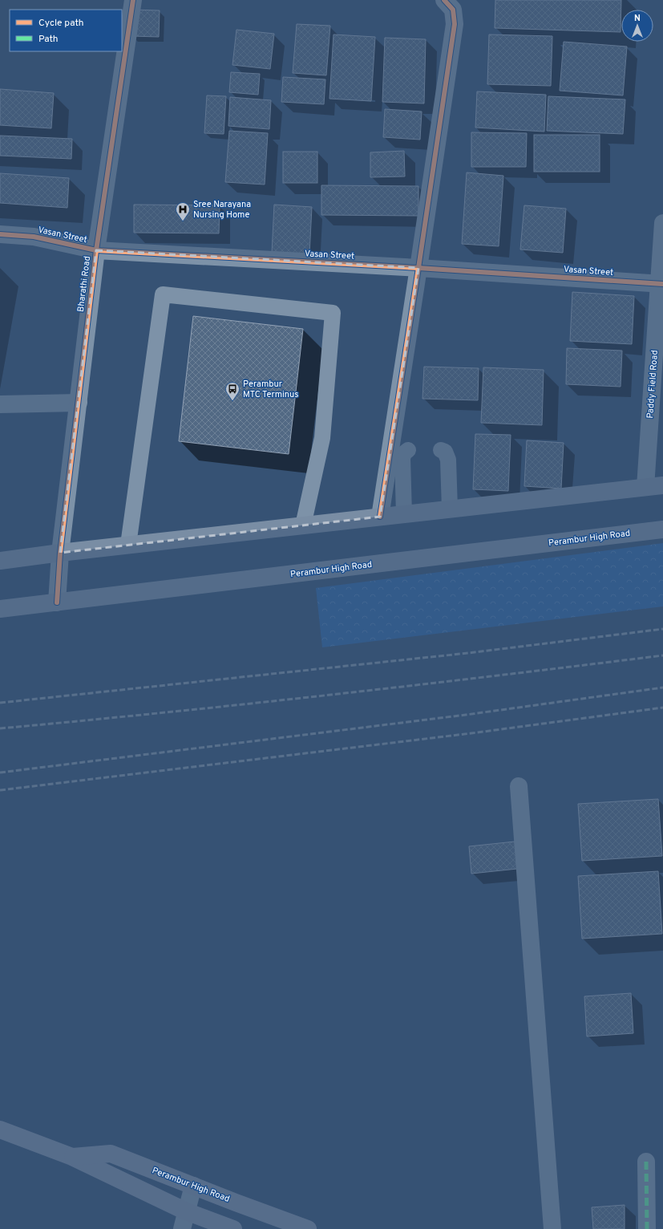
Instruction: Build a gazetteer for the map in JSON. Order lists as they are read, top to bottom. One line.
{"streets":{"main road":["Perambur High Road"],"street":["Vasan Street","Bharathi Road","Paddy Field Road"]},"crossings":[["Vasan Street","Bharathi Road"],["Vasan Street","Paddy Field Road"],["Bharathi Road","Perambur High Road"]],"places":{"hospital":["Sree Narayana Nursing Home"],"bus stop":["Perambur MTC Terminus"]},"legend":["Cycle path","Path"],"north":"top"}
